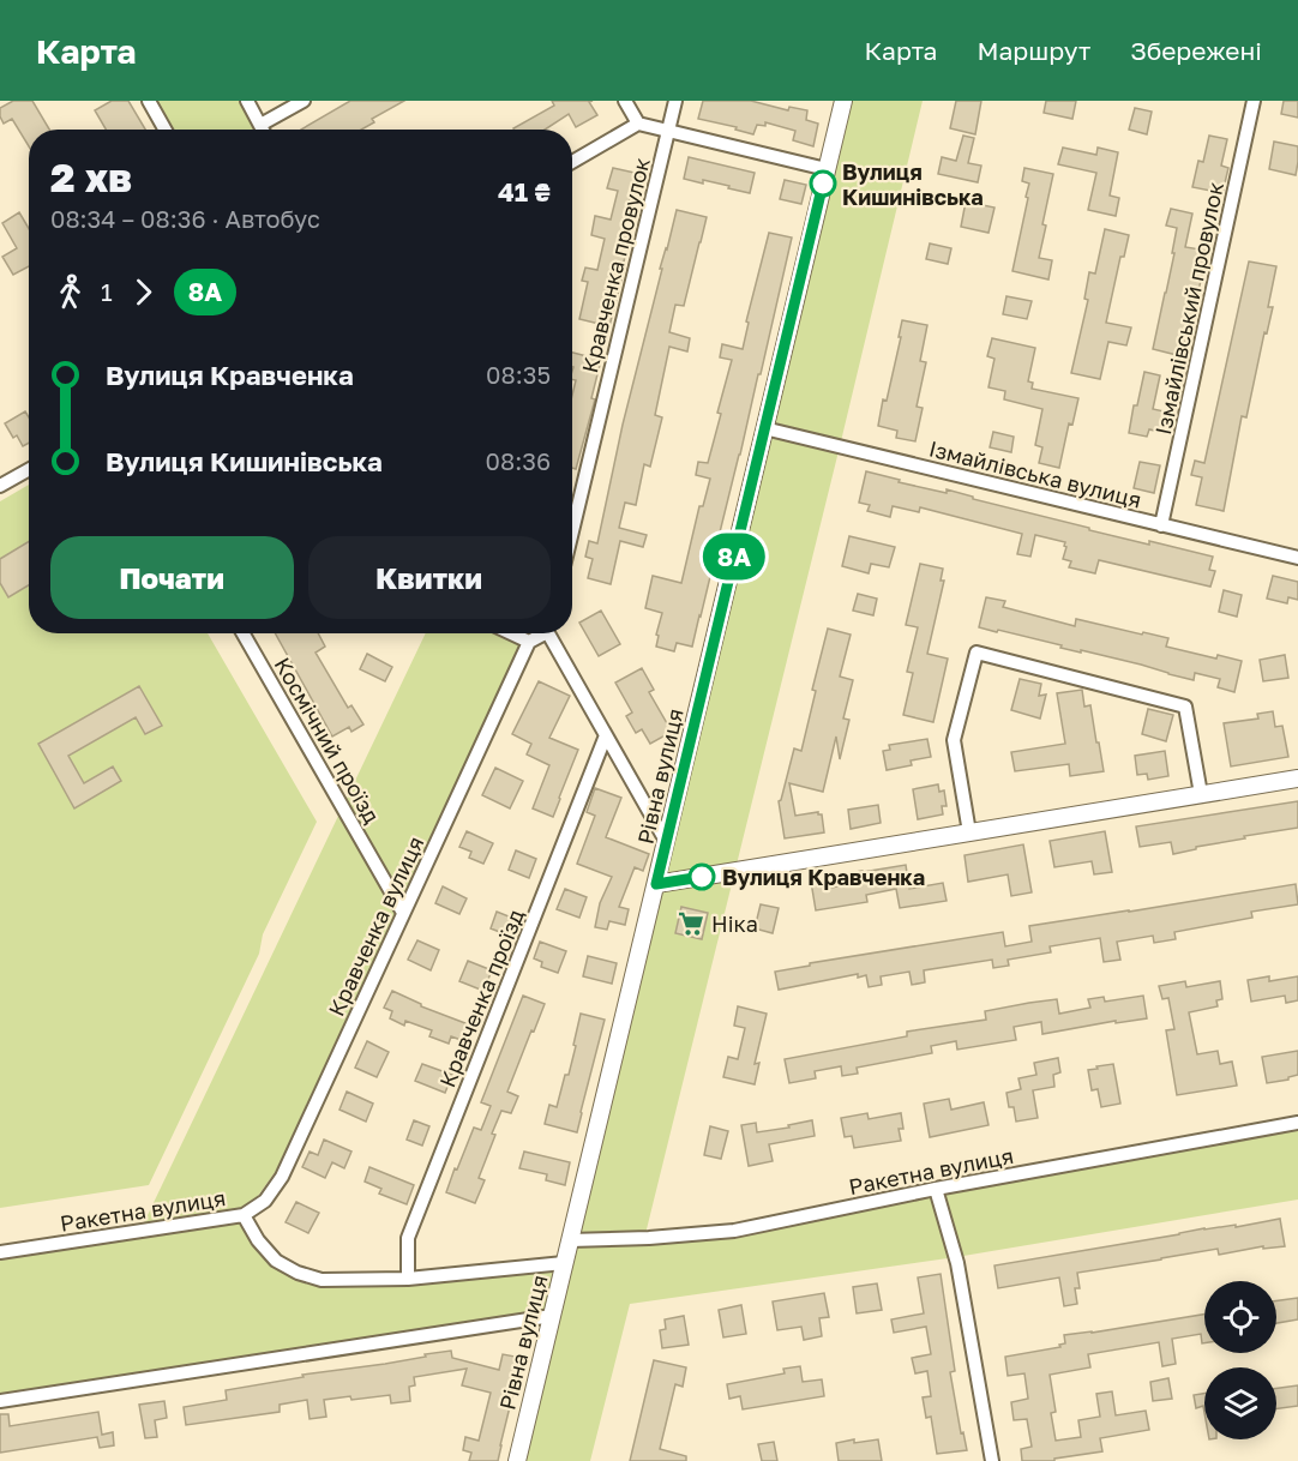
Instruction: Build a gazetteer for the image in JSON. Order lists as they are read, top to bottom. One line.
{"streets":{"street":["Кравченка провулок","Ізмайлівський провулок","Ізмайлівська вулиця","Космічний проїзд","Рівна вулиця","Кравченка вулиця","Кравченка проїзд","Ракетна вулиця"]},"crossings":[["Ізмайлівський провулок","Ізмайлівська вулиця"],["Ізмайлівська вулиця","Рівна вулиця"],["Космічний проїзд","Кравченка вулиця"],["Рівна вулиця","Ракетна вулиця"],["Кравченка вулиця","Ракетна вулиця"],["Кравченка проїзд","Ракетна вулиця"]],"places":{"other":["Вулиця Кишинівська","Вулиця Кравченка"],"supermarket":["Ніка"]},"lines":["bus line 8А"],"page":{"header":"Карта","nav":["Карта","Маршрут","Збережені"],"on_map":"8А","heading":["2 хв","08:34 – 08:36 · Автобус","41 ₴"],"legs":["1","8А"],"list":[{"name":"Вулиця Кравченка","value":"08:35"},{"name":"Вулиця Кишинівська","value":"08:36"}],"buttons":["Почати","Квитки"]}}
